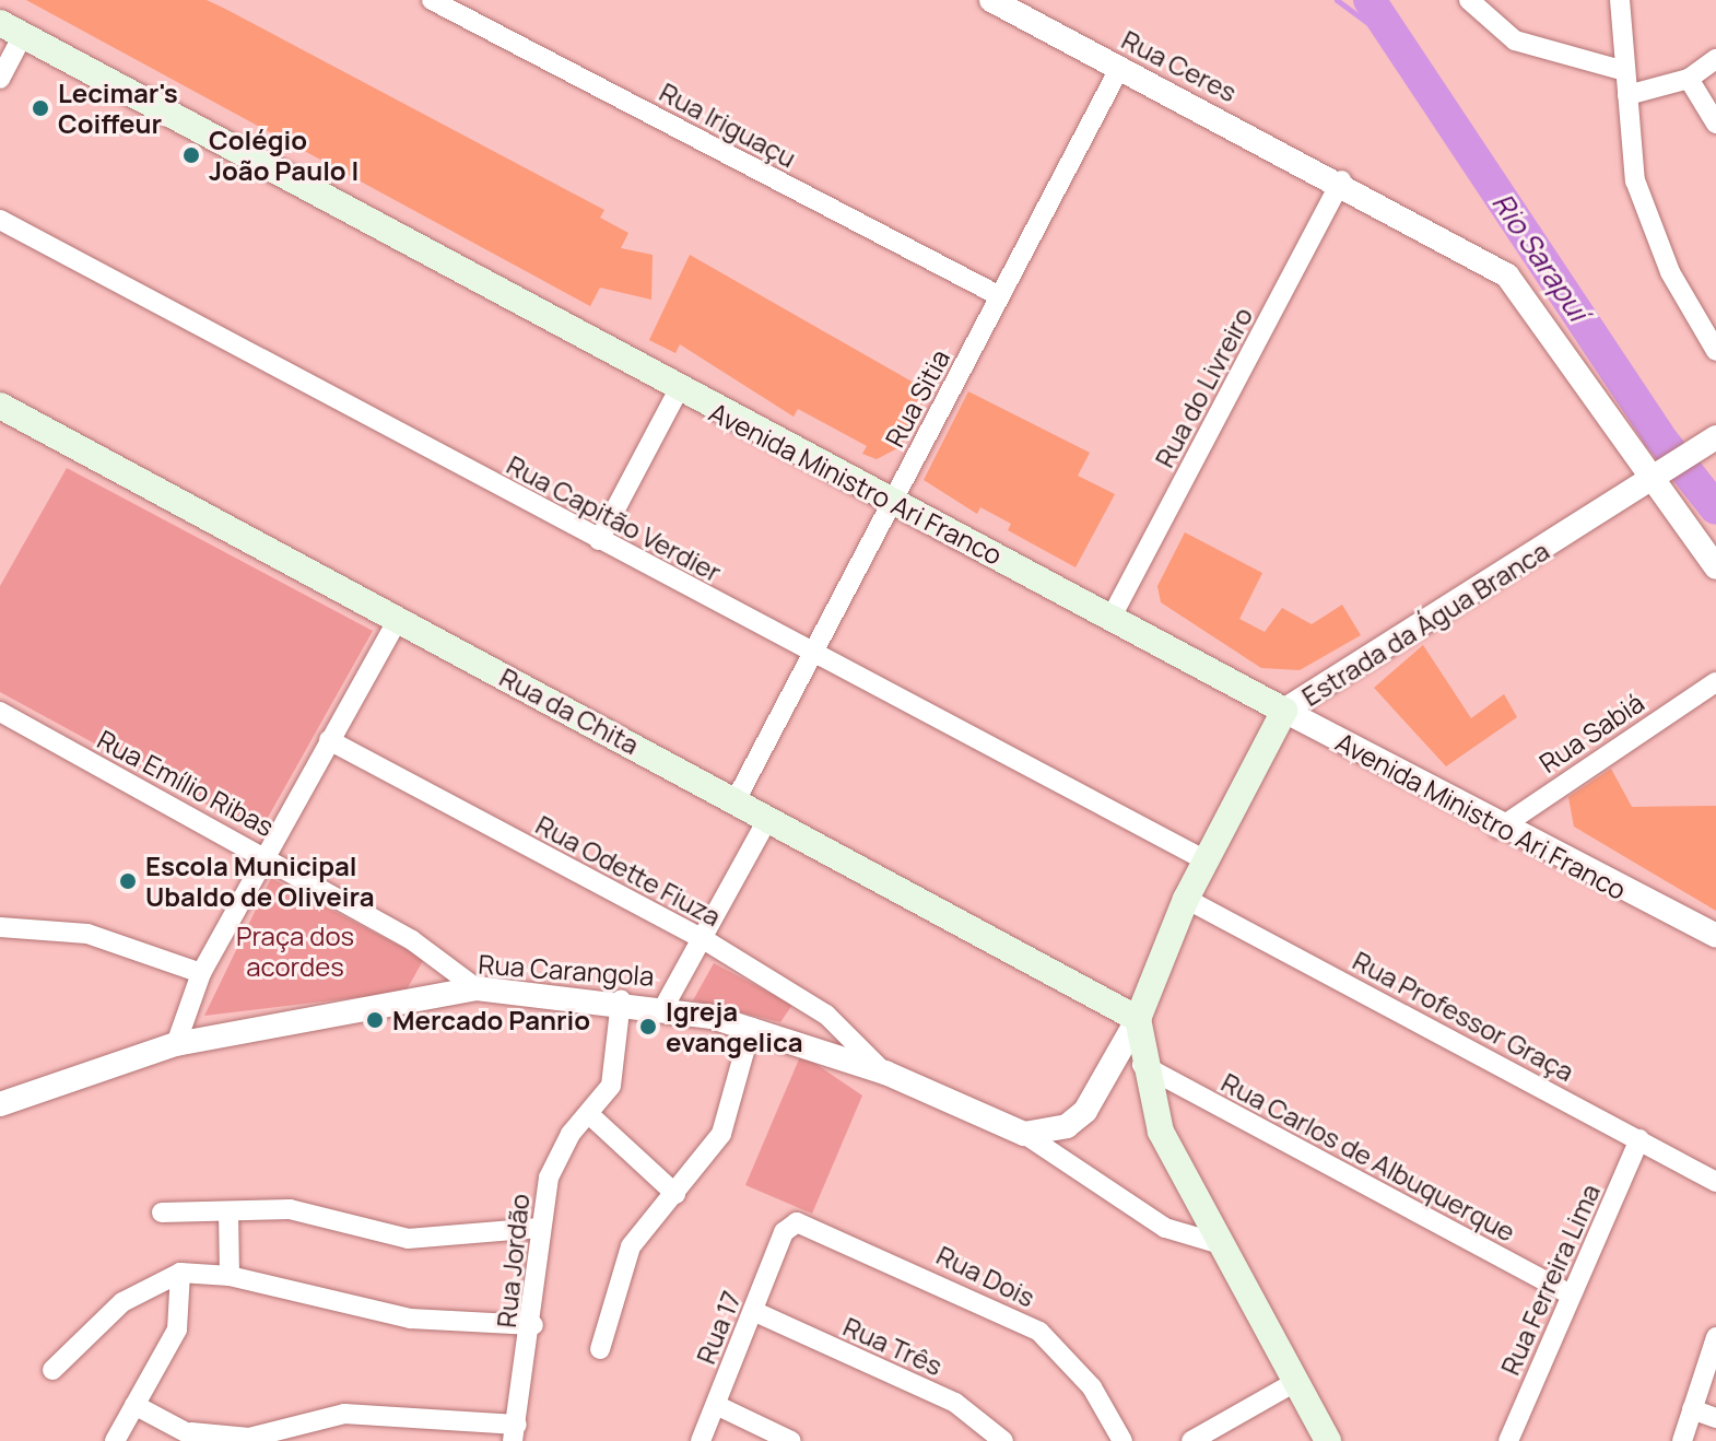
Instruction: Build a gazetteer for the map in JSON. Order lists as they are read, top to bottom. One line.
{"streets":{"main road":["Avenida Ministro Ari Franco","Estrada da Água Branca","Rua da Chita"],"street":["Rua Ceres","Rua Iriguaçu","Rua do Livreiro","Rua Sitia","Rua Capitão Verdier","Rua Sabiá","Rua Emílio Ribas","Rua Odette Fiuza","Rua Carangola","Rua Professor Graça","Rua Carlos de Albuquerque","Rua Jordão","Rua Dois","Rua Ferreira Lima","Rua 17","Rua Três"]},"crossings":[["Rua Ceres","Rua do Livreiro"],["Rua Ceres","Rua Sitia"],["Rua Ceres","Estrada da Água Branca"],["Rua Iriguaçu","Rua Sitia"],["Rua do Livreiro","Avenida Ministro Ari Franco"],["Rua Sitia","Avenida Ministro Ari Franco"],["Rua Sitia","Rua Capitão Verdier"],["Rua Sitia","Rua da Chita"],["Avenida Ministro Ari Franco","Estrada da Água Branca"],["Avenida Ministro Ari Franco","Rua Sabiá"],["Rua Capitão Verdier","Estrada da Água Branca"],["Estrada da Água Branca","Rua da Chita"],["Estrada da Água Branca","Rua Professor Graça"],["Estrada da Água Branca","Rua Carlos de Albuquerque"],["Rua Emílio Ribas","Rua Carangola"],["Rua Odette Fiuza","Rua Carangola"],["Rua Carangola","Rua Jordão"],["Rua Professor Graça","Rua Ferreira Lima"],["Rua Carlos de Albuquerque","Rua Ferreira Lima"],["Rua Dois","Rua 17"],["Rua 17","Rua Três"]],"water":["Rio Sarapuí"],"parks":["Praça dos acordes"],"places":["Lecimar's Coiffeur","Colégio João Paulo I","Escola Municipal Ubaldo de Oliveira","Mercado Panrio","Igreja evangelica"]}
